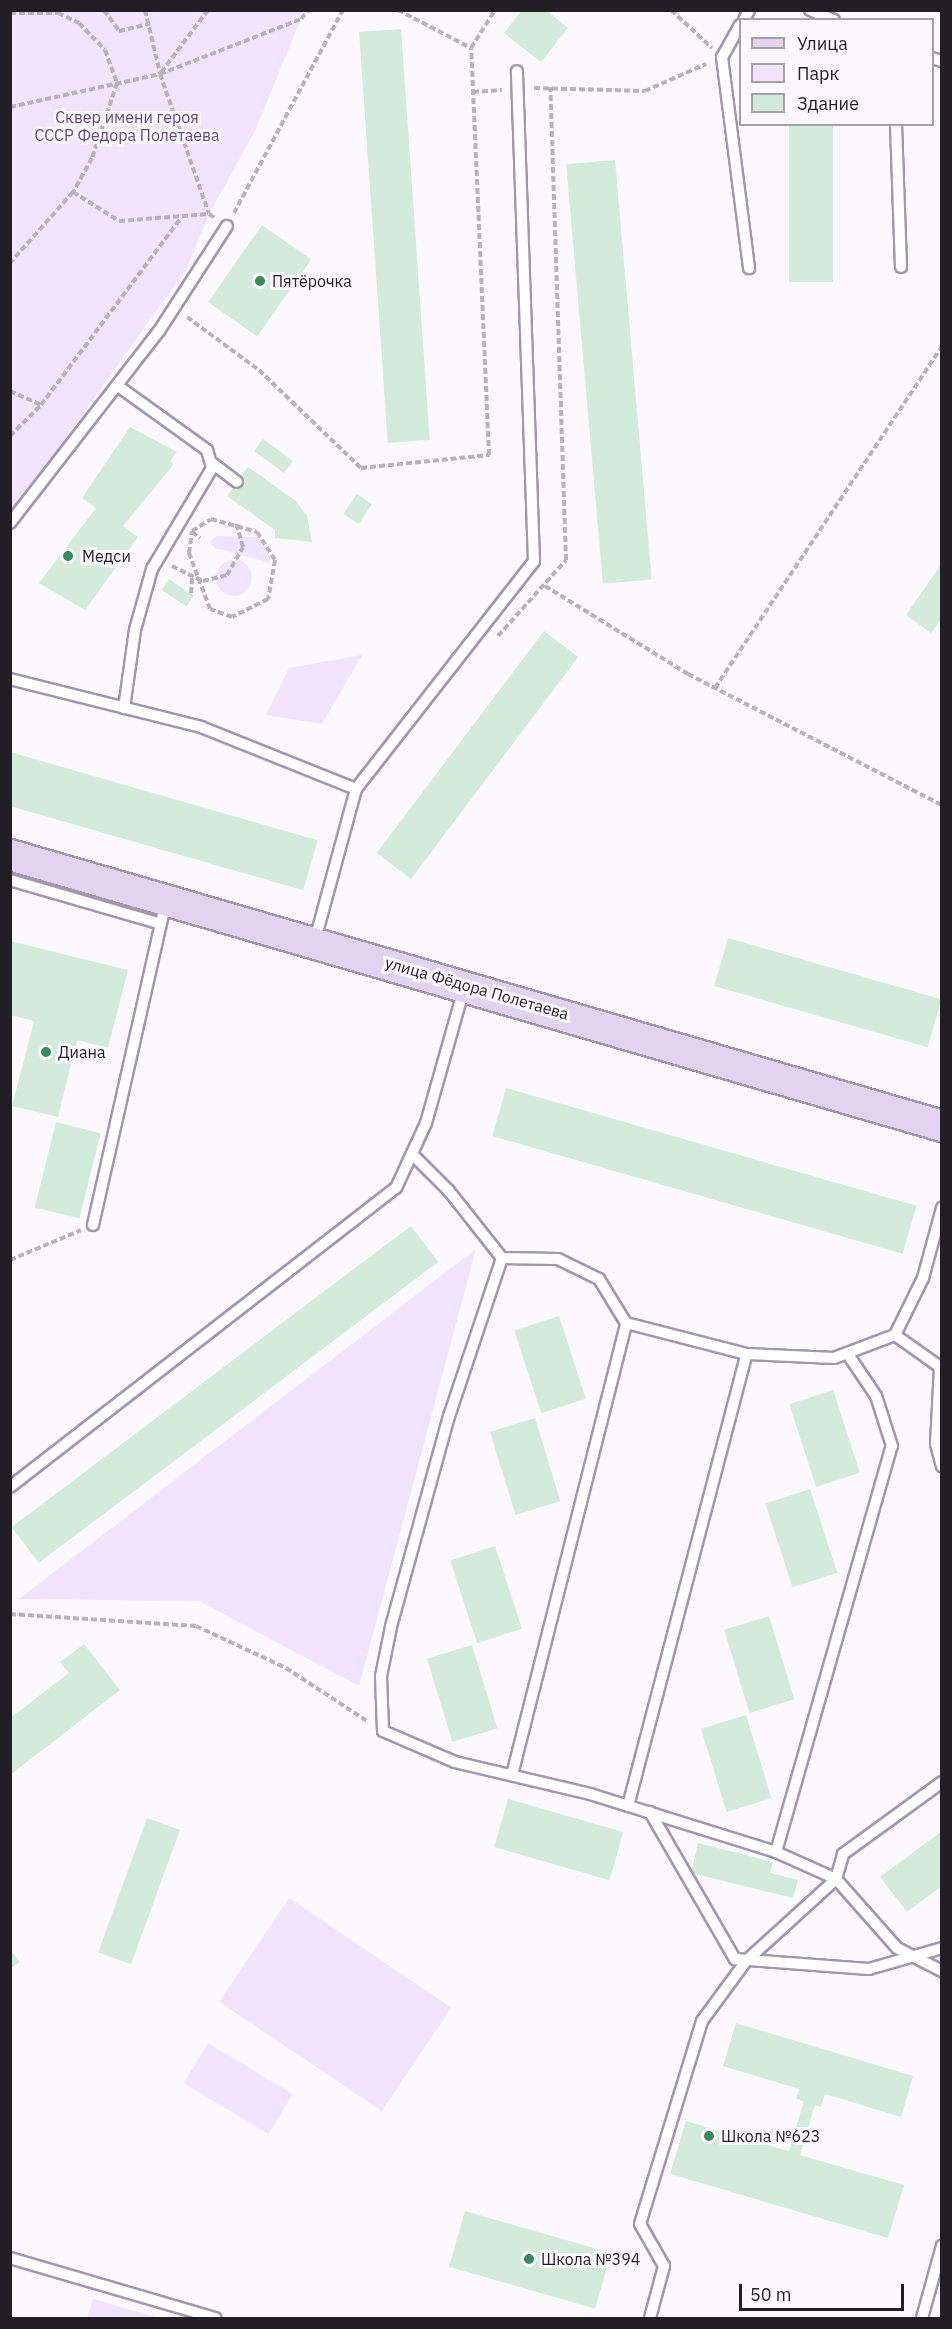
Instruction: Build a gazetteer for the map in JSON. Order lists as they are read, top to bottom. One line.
{"streets":{"main road":["улица Фёдора Полетаева"]},"parks":["Сквер имени героя СССР Федора Полетаева"],"places":["Пятёрочка","Медси","Диана","Школа №623","Школа №394"],"legend":["Улица","Парк","Здание"],"scale_bar":"50 m"}
